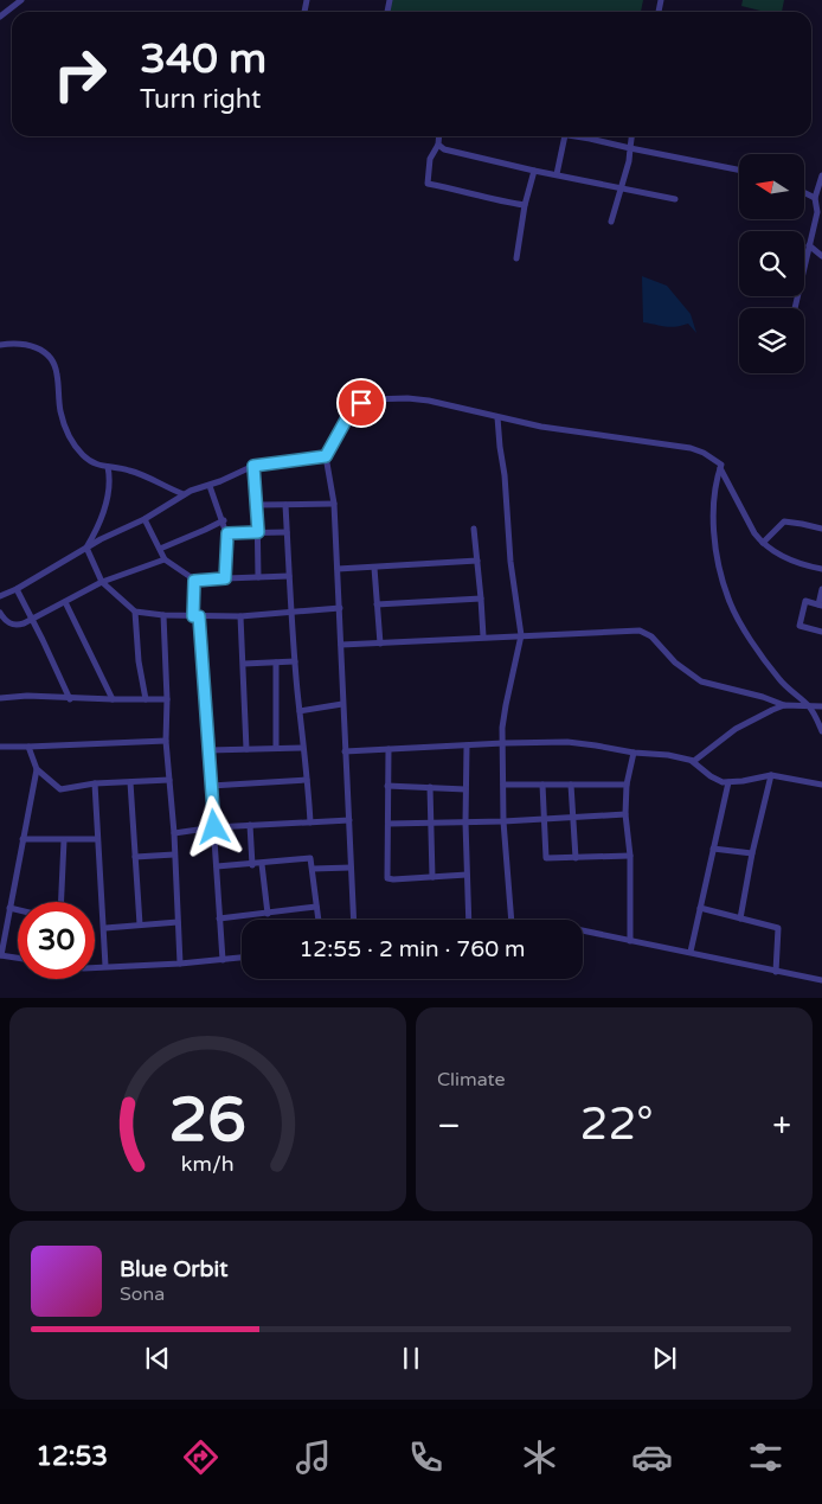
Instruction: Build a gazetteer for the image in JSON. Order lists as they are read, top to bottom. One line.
{"north":"left","page":{"turn":["340 m","Turn right"],"limit":"30","trip":"12:55 · 2 min · 760 m","tile":"Climate","heat":["−","22°","+"],"song":["Blue Orbit","Sona"],"tabs":"12:53","gauge":["26","km/h"]}}
